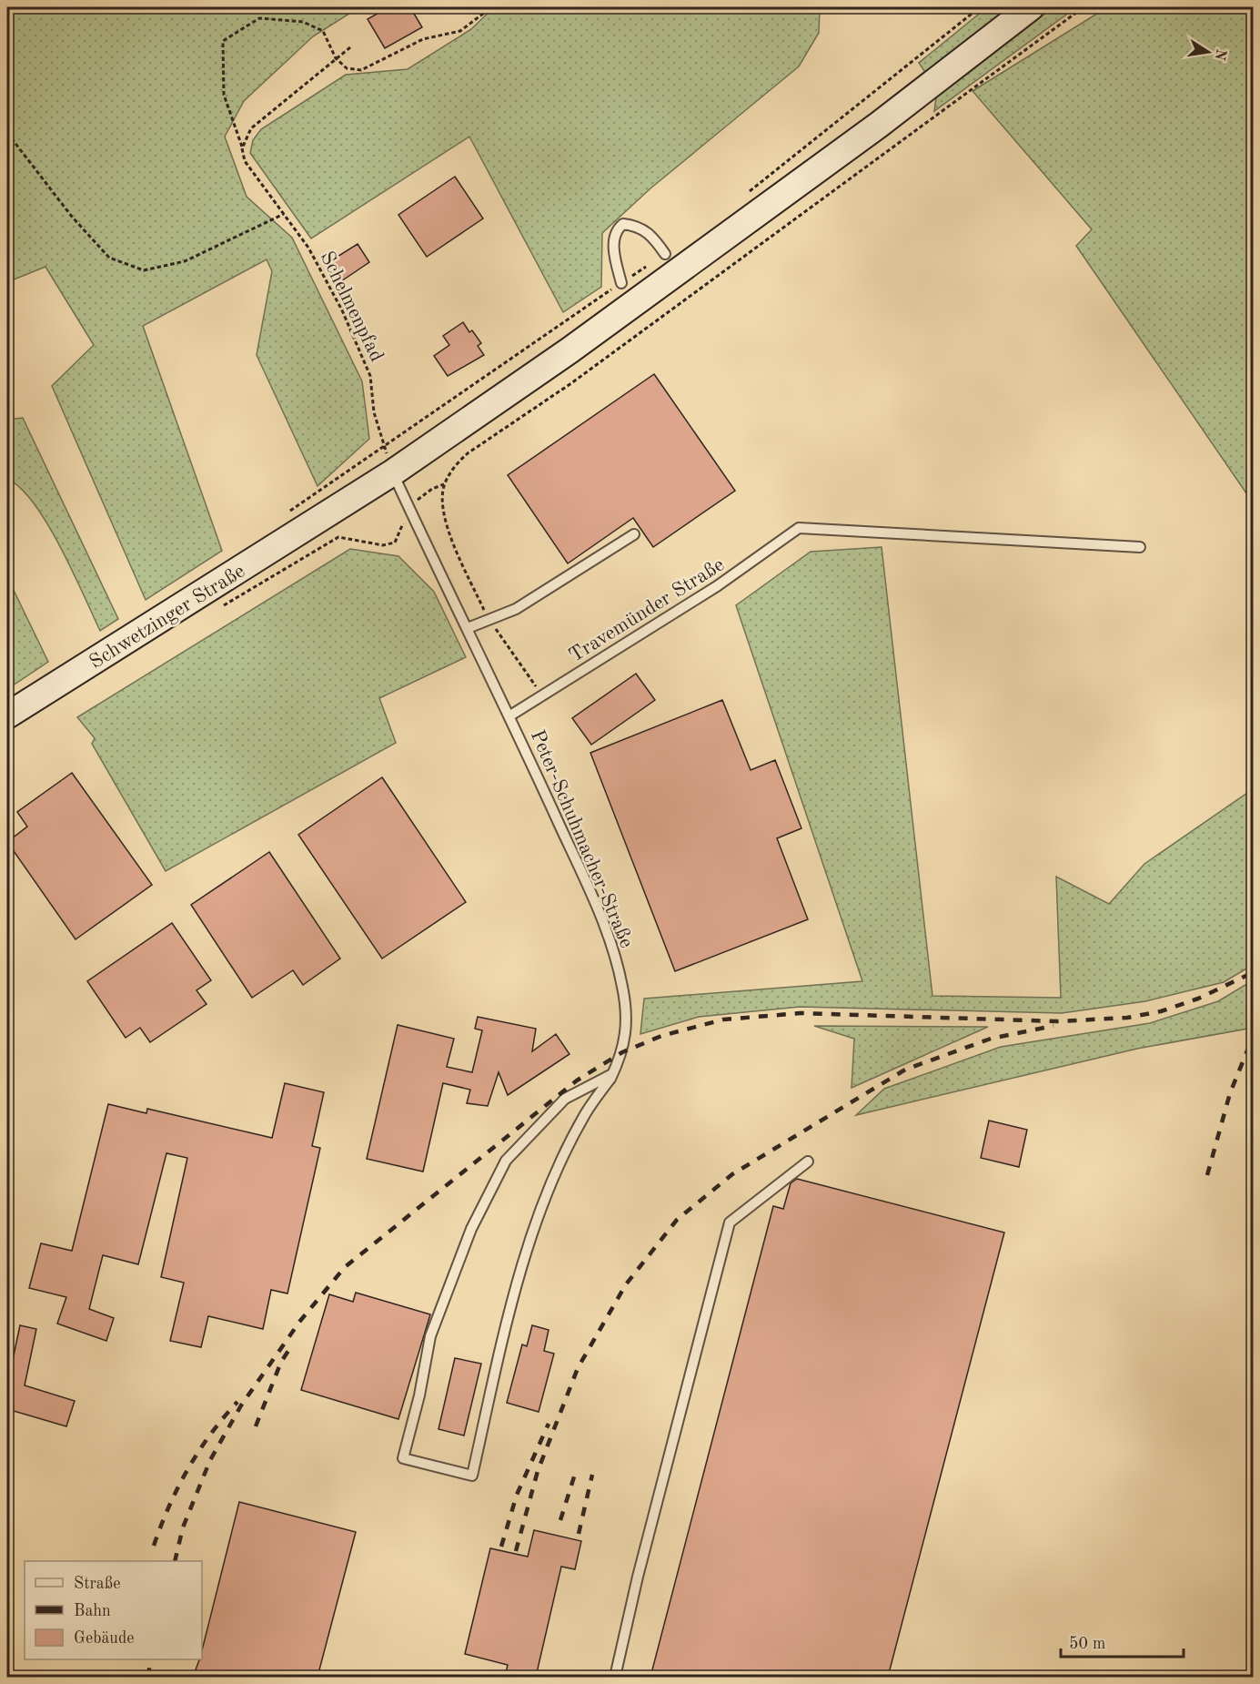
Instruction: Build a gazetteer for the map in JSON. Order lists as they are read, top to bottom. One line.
{"streets":{"main road":["Schwetzinger Straße"],"lane":["Travemünder Straße","Peter-Schuhmacher-Straße"],"path":["Schelmenpfad"]},"crossings":[["Schelmenpfad","Schwetzinger Straße"],["Schelmenpfad","Peter-Schuhmacher-Straße"],["Travemünder Straße","Peter-Schuhmacher-Straße"],["Schwetzinger Straße","Peter-Schuhmacher-Straße"]],"legend":["Straße","Bahn","Gebäude"],"scale_bar":"50 m","north":"right"}
